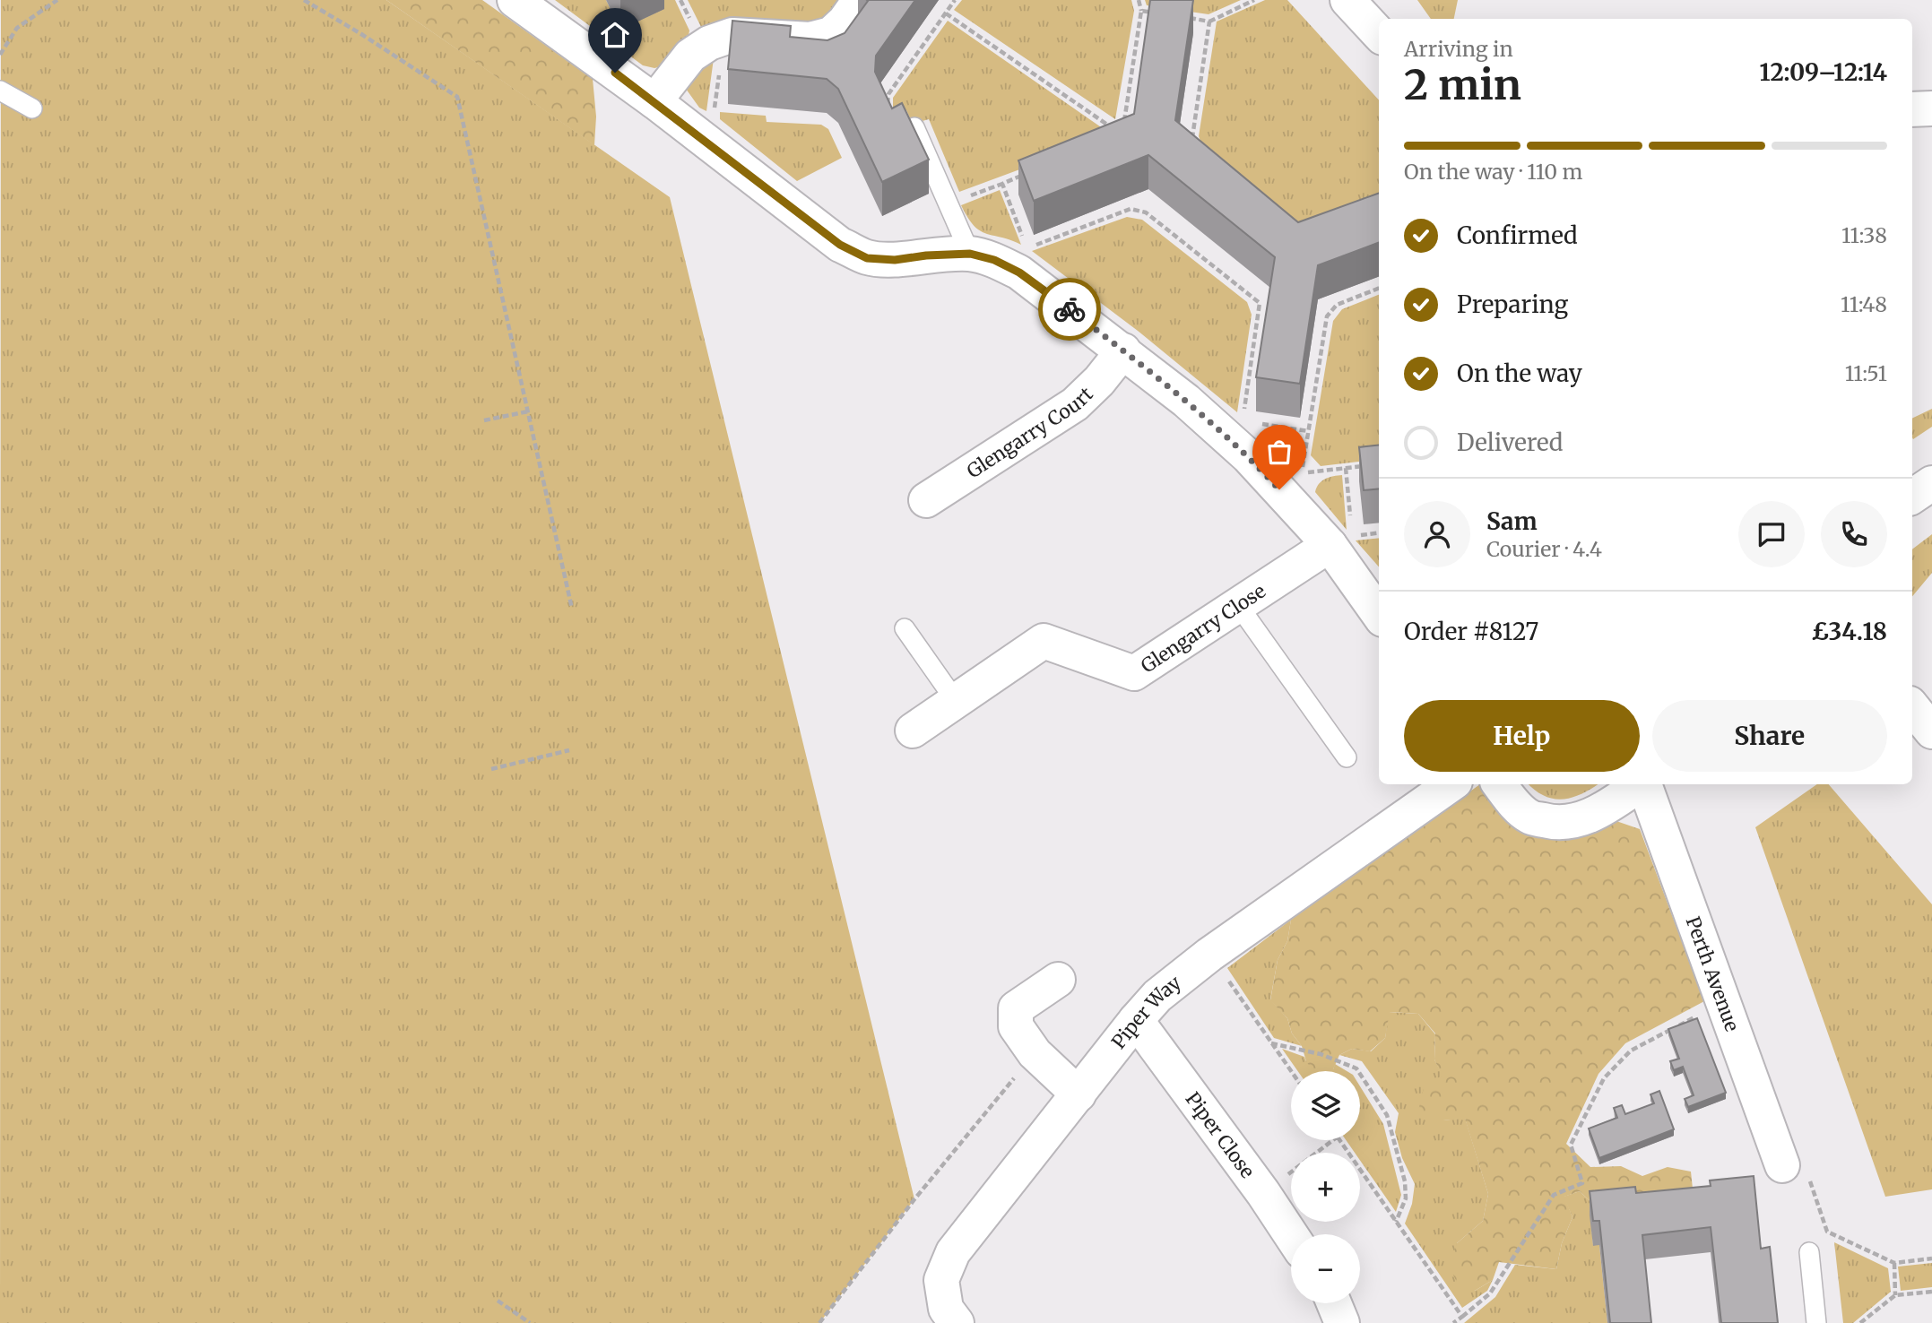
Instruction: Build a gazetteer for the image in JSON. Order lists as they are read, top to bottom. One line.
{"streets":{"street":["Glengarry Court","Glengarry Close","Perth Avenue","Piper Way","Piper Close"]},"crossings":[["Piper Way","Piper Close"]],"page":{"heading":["2 min","Arriving in","12:09–12:14"],"panel":["Sam","Courier · 4.4","Order #8127","£34.18"],"bar":"On the way · 110 m","list":[["Confirmed","11:38"],["Preparing","11:48"],["On the way","11:51"],"Delivered"],"buttons":["Help","Share"],"map_buttons":["+","−"]}}
